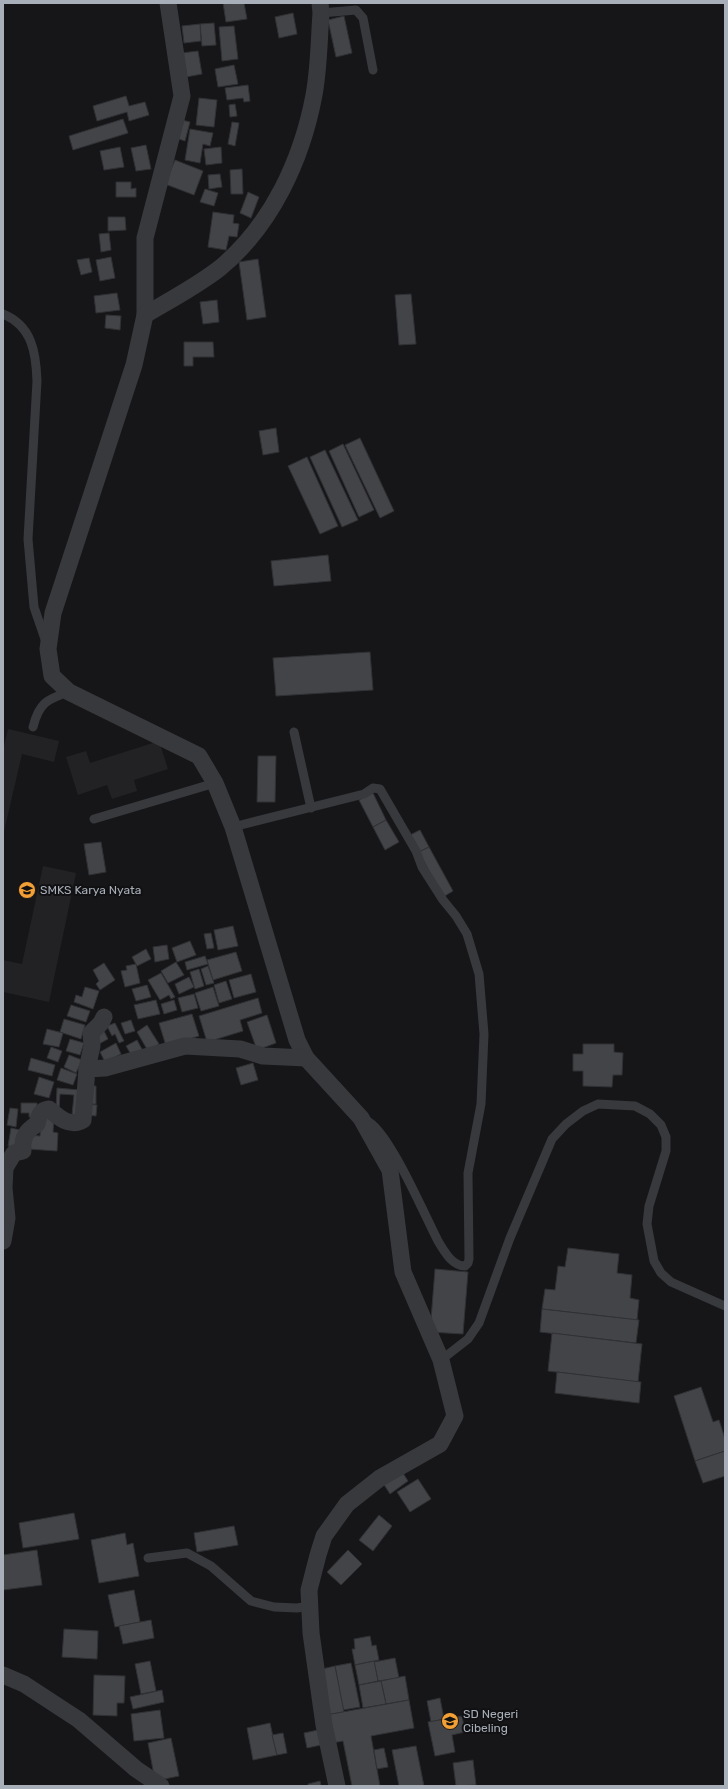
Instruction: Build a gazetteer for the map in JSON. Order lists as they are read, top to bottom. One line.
{"places":{"school or university":["SMKS Karya Nyata","SD Negeri Cibeling"]}}
